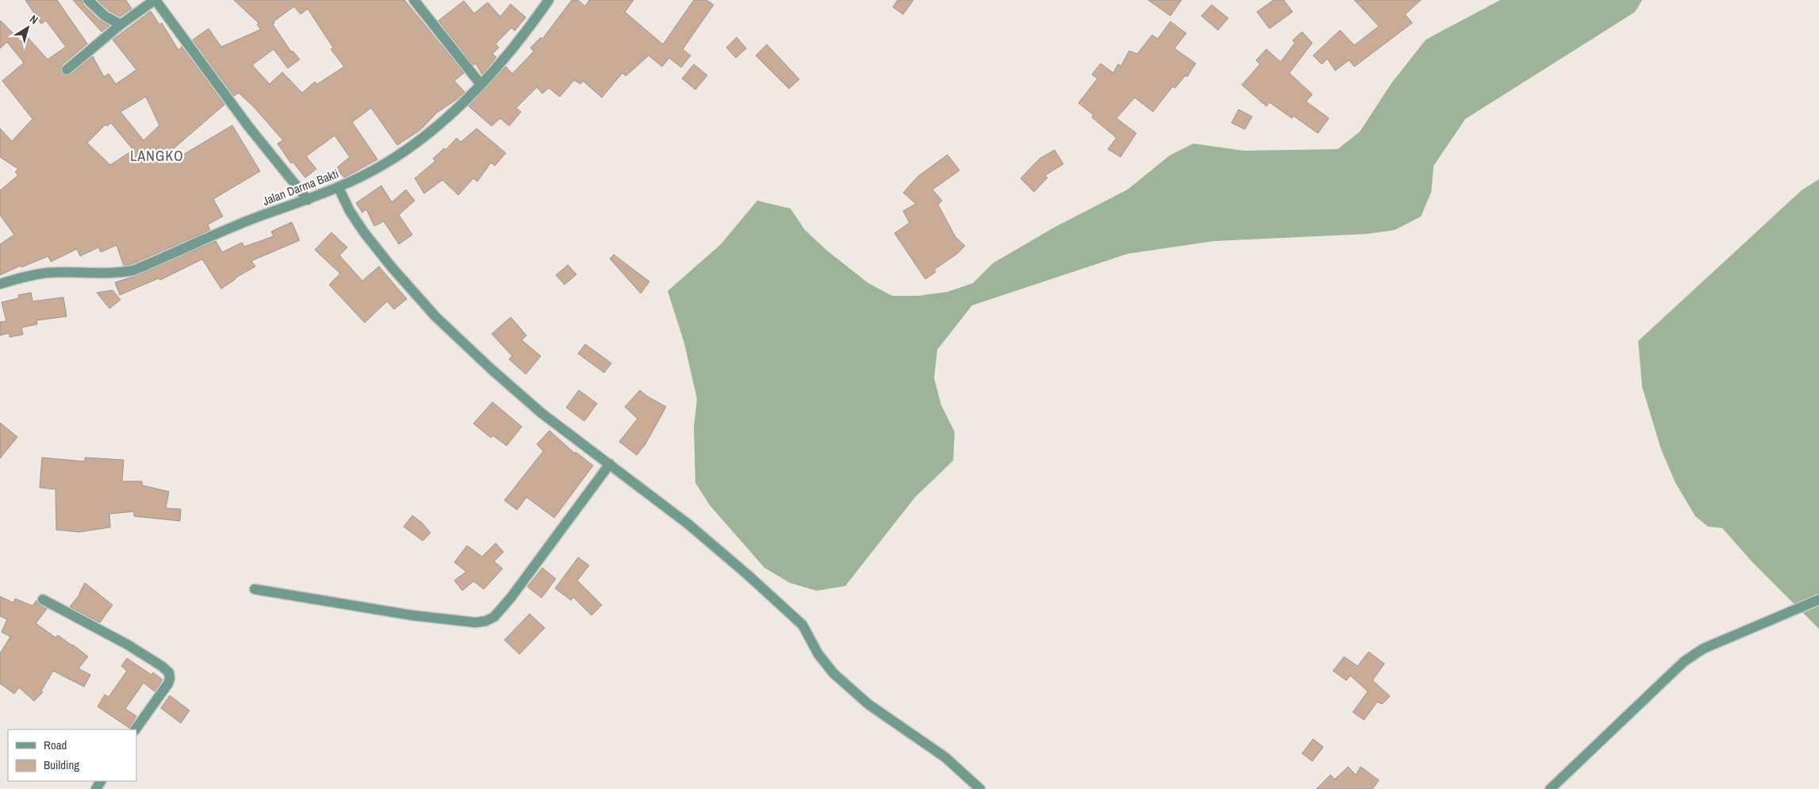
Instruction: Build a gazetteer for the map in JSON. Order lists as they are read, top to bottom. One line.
{"streets":{"street":["Jalan Darma Bakti"]},"districts":["LANGKO"],"legend":["Road","Building"],"north":"top right"}
